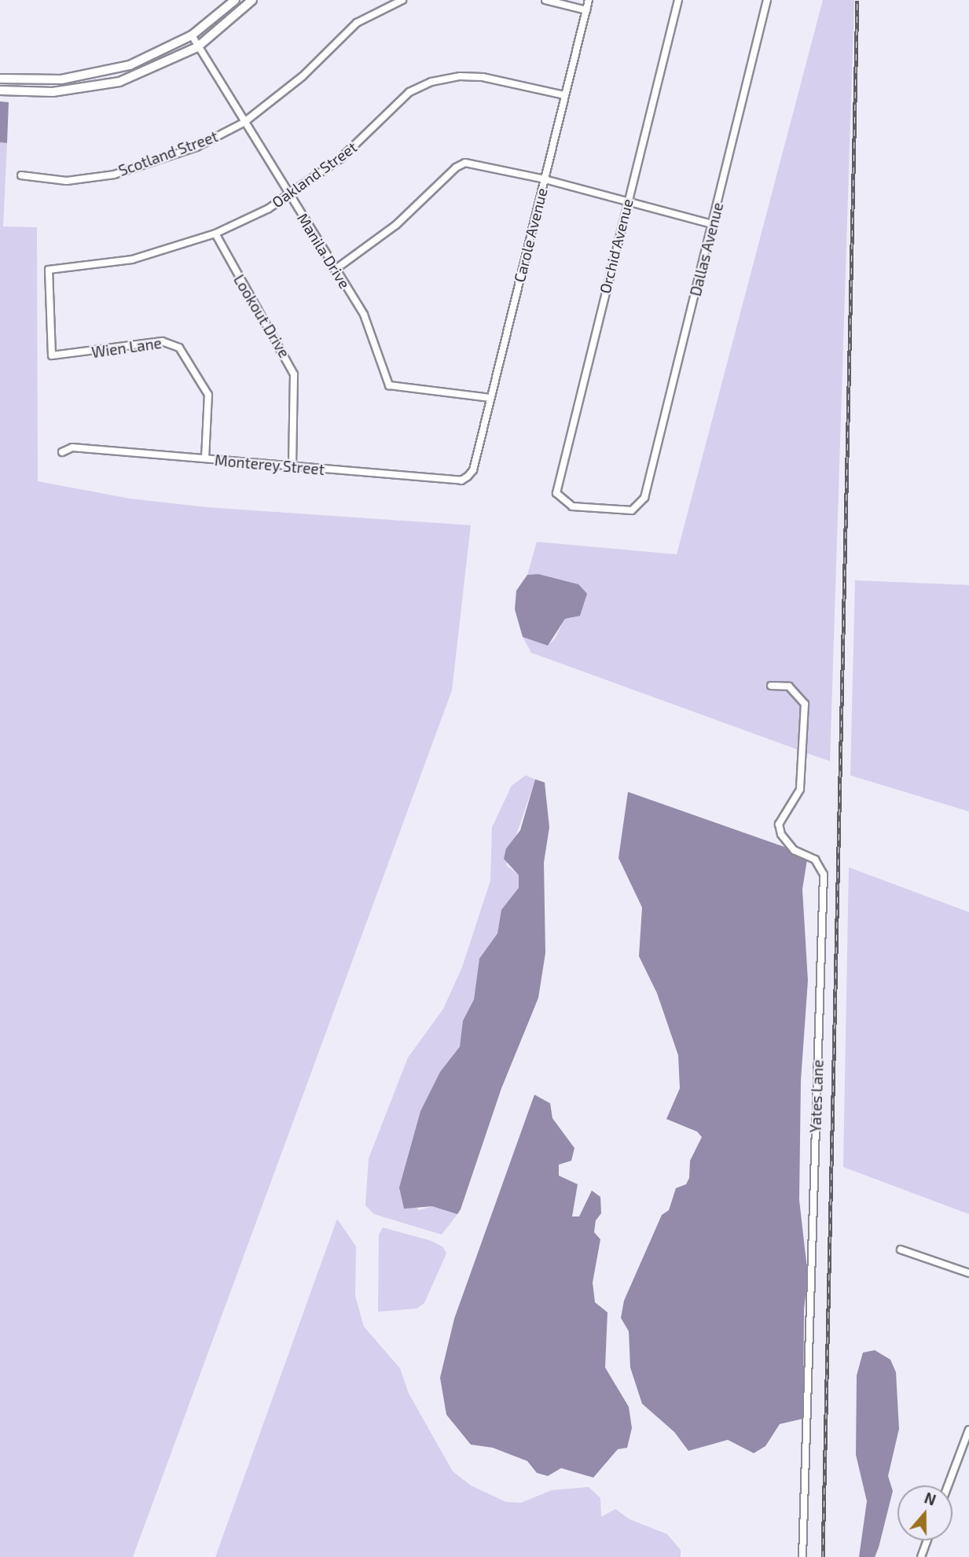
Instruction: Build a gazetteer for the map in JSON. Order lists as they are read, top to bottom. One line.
{"streets":{"street":["Scotland Street","Oakland Street","Carole Avenue","Orchid Avenue","Dallas Avenue","Manila Drive","Lookout Drive","Wien Lane","Monterey Street","Yates Lane"]},"crossings":[["Scotland Street","Manila Drive"],["Oakland Street","Carole Avenue"],["Oakland Street","Manila Drive"],["Oakland Street","Lookout Drive"],["Oakland Street","Wien Lane"],["Carole Avenue","Manila Drive"],["Carole Avenue","Monterey Street"],["Orchid Avenue","Dallas Avenue"],["Lookout Drive","Monterey Street"],["Wien Lane","Monterey Street"]],"north":"top"}
